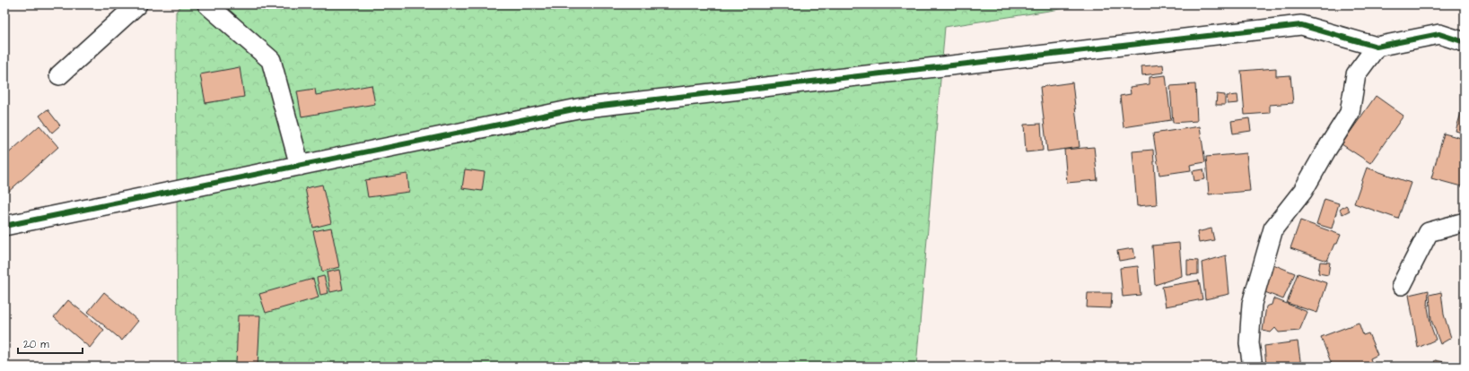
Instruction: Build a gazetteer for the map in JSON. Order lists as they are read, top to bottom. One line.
{"scale_bar":"20 m"}
